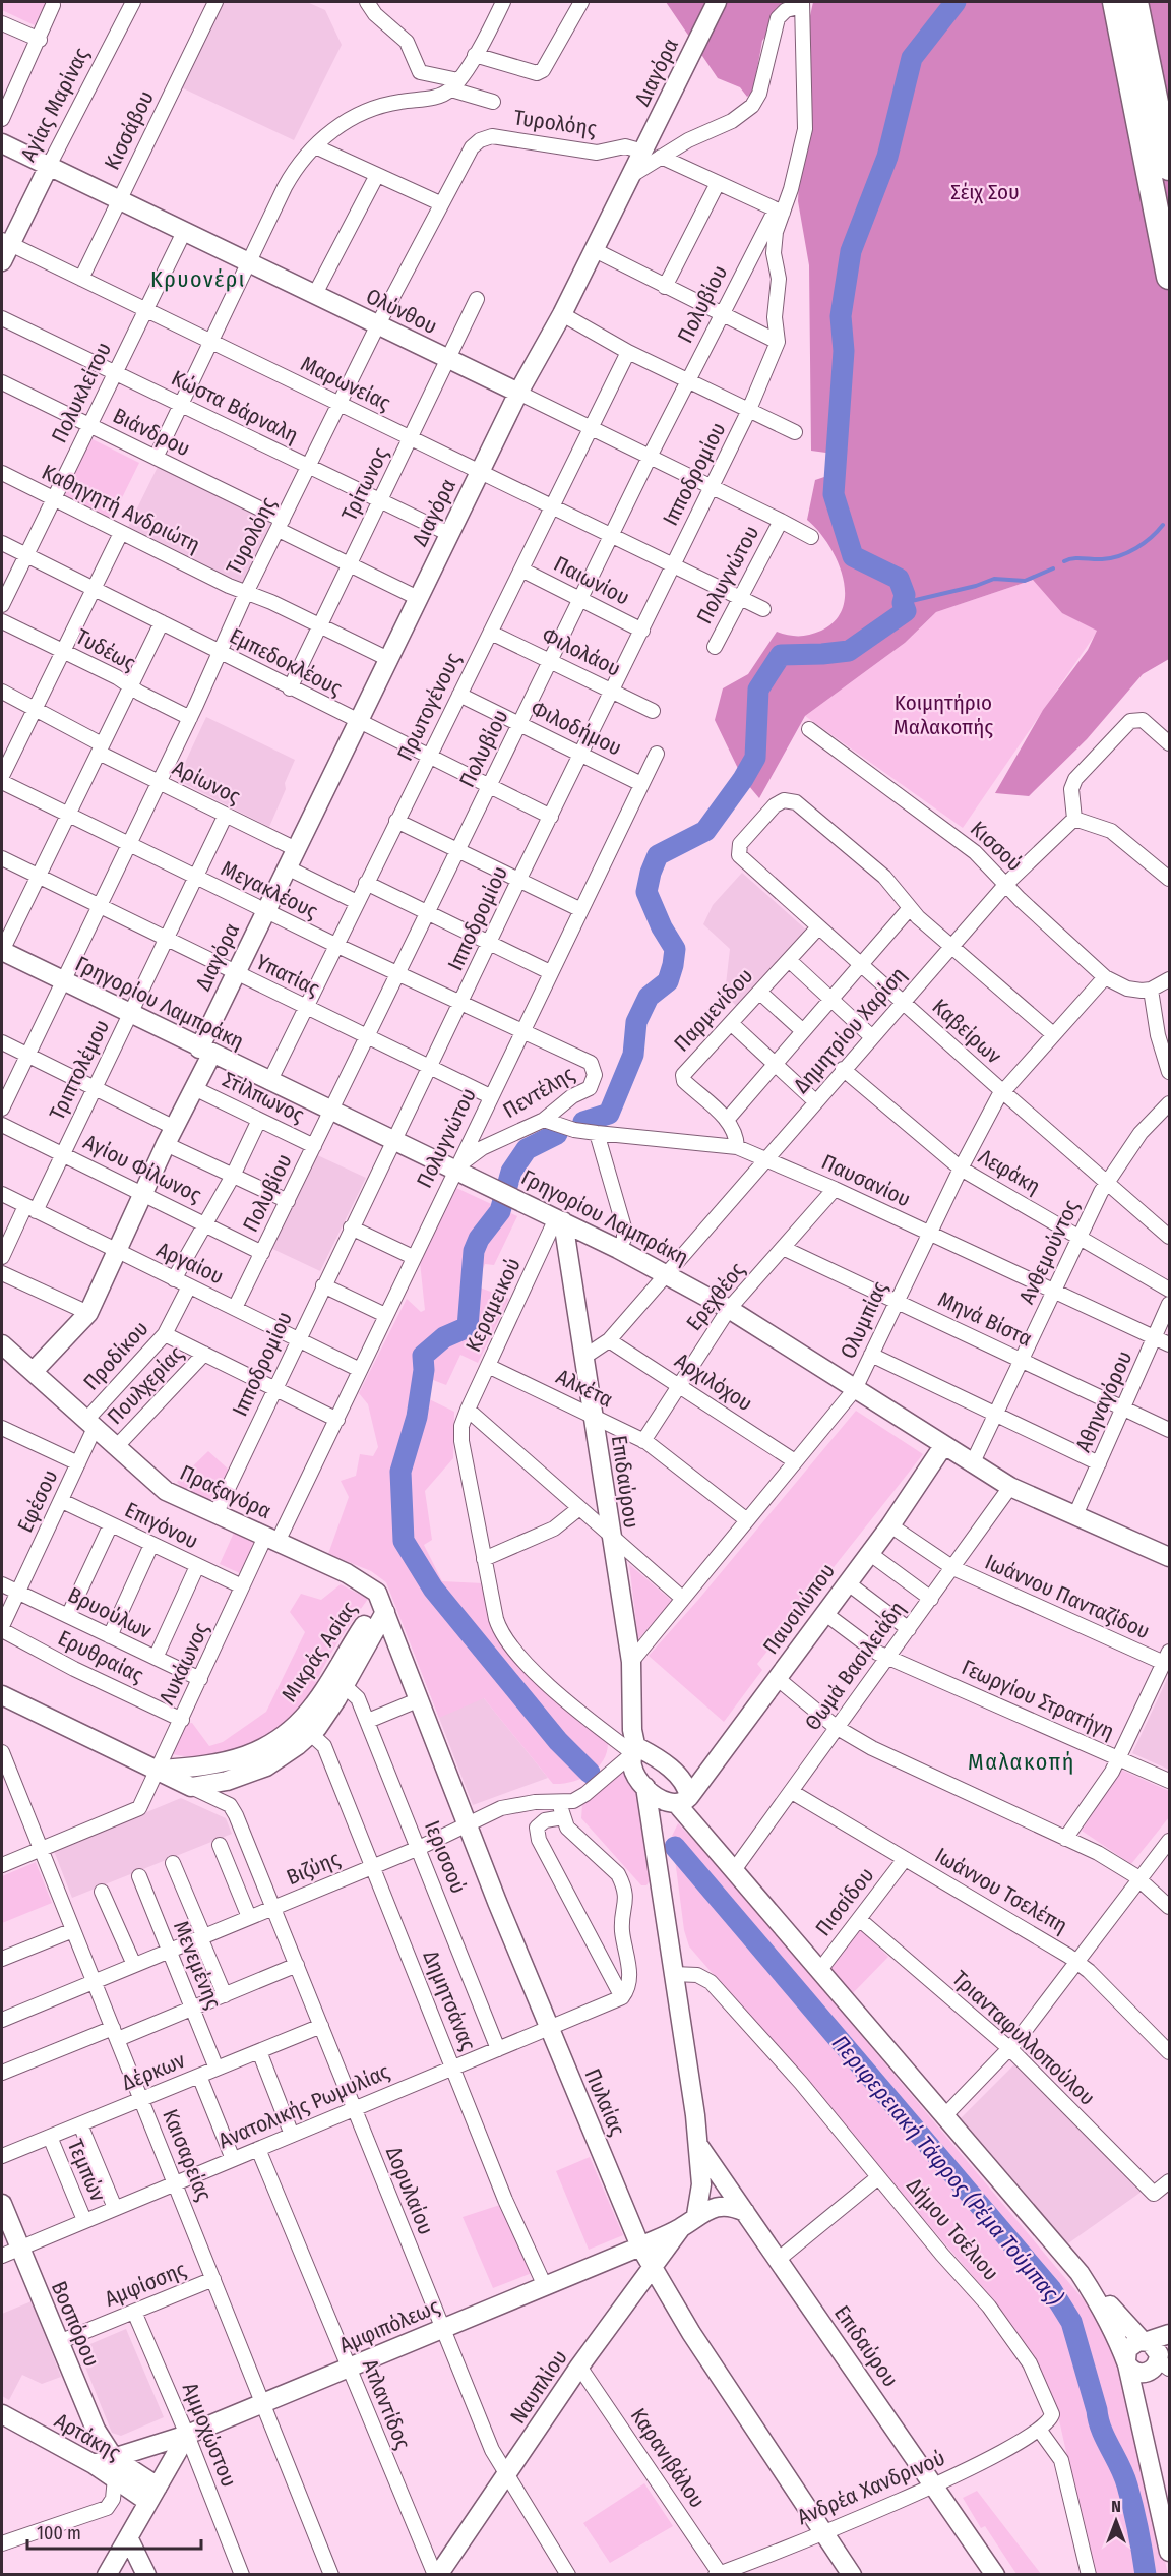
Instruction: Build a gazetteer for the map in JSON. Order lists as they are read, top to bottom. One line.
{"streets":{"street":["Διαγόρα","Αγίας Μαρίνας","Τυρολόης","Κισσάβου","Πολυβίου","Ολύνθου","Μαρωνείας","Πολυκλείτου","Κώστα Βάρναλη","Βιάνδρου","Ιπποδρομίου","Τρίτωνος","Καθηγητή Ανδριώτη","Πολυγνώτου","Παιωνίου","Τυδέως","Φιλολάου","Εμπεδοκλέους","Πρωτογένους","Φιλοδήμου","Αρίωνος","Κισσού","Μεγακλέους","Υπατίας","Γρηγορίου Λαμπράκη","Παρμενίδου","Δημητρίου Χαρίση","Καβείρων","Τριπτολέμου","Πεντέλης","Στίλπωνος","Αγίου Φίλωνος","Λεφάκη","Παυσανίου","Ανθεμούντος","Αργαίου","Ερεχθέος","Κεραμεικού","Μηνά Βίστα","Ολυμπίας","Προδίκου","Αρχιλόχου","Πουλχερίας","Αλκέτα","Αθηναγόρου","Επιδαύρου","Πραξαγόρα","Εφέσου","Επιγόνου","Ιωάννου Πανταζίδου","Παυσιλύπου","Βρυούλων","Μικράς Ασίας","Ερυθραίας","Λυκάωνος","Θωμά Βασιλειάδη","Γεωργίου Στρατήγη","Ιερισσού","Βιζύης","Ιωάννου Τσελέπη","Πισσίδου","Μενεμένης","Δημητσάνας","Τριανταφυλλοπούλου","Δέρκων","Πυλαίας","Ανατολικής Ρωμυλίας","Καισαρείας","Τεμπών","Δορυλαίου","Δήμου Τσέλιου","Αμφίσσης","Βοσπόρου","Αμφιπόλεως","Ναυπλίου","Ατλαντίδος","Αμμοχώστου","Αρτάκης","Καρανιβάλου","Ανδρέα Χανδρινού"]},"crossings":[["Διαγόρα","Τυρολόης"],["Διαγόρα","Ολύνθου"],["Διαγόρα","Μαρωνείας"],["Διαγόρα","Κώστα Βάρναλη"],["Διαγόρα","Βιάνδρου"],["Διαγόρα","Καθηγητή Ανδριώτη"],["Διαγόρα","Εμπεδοκλέους"],["Διαγόρα","Αρίωνος"],["Διαγόρα","Μεγακλέους"],["Διαγόρα","Υπατίας"],["Διαγόρα","Γρηγορίου Λαμπράκη"],["Διαγόρα","Στίλπωνος"],["Διαγόρα","Αγίου Φίλωνος"],["Διαγόρα","Αργαίου"],["Διαγόρα","Πραξαγόρα"],["Αγίας Μαρίνας","Ολύνθου"],["Αγίας Μαρίνας","Μαρωνείας"],["Τυρολόης","Ολύνθου"],["Τυρολόης","Μαρωνείας"],["Τυρολόης","Κώστα Βάρναλη"],["Τυρολόης","Βιάνδρου"],["Τυρολόης","Καθηγητή Ανδριώτη"],["Τυρολόης","Τυδέως"],["Τυρολόης","Εμπεδοκλέους"],["Τυρολόης","Αρίωνος"],["Τυρολόης","Μεγακλέους"],["Τυρολόης","Υπατίας"],["Τυρολόης","Γρηγορίου Λαμπράκη"],["Κισσάβου","Ολύνθου"],["Κισσάβου","Μαρωνείας"],["Πολυβίου","Ολύνθου"],["Πολυβίου","Μαρωνείας"],["Πολυβίου","Παιωνίου"],["Πολυβίου","Φιλολάου"],["Πολυβίου","Εμπεδοκλέους"],["Πολυβίου","Φιλοδήμου"],["Πολυβίου","Μεγακλέους"],["Πολυβίου","Υπατίας"],["Πολυβίου","Γρηγορίου Λαμπράκη"],["Πολυβίου","Στίλπωνος"],["Πολυβίου","Αγίου Φίλωνος"],["Πολυβίου","Αργαίου"],["Ολύνθου","Πολυκλείτου"],["Ολύνθου","Ιπποδρομίου"],["Ολύνθου","Τρίτωνος"],["Ολύνθου","Πολυγνώτου"],["Ολύνθου","Πρωτογένους"],["Μαρωνείας","Πολυκλείτου"],["Μαρωνείας","Ιπποδρομίου"],["Μαρωνείας","Τρίτωνος"],["Μαρωνείας","Πολυγνώτου"],["Μαρωνείας","Πρωτογένους"],["Πολυκλείτου","Κώστα Βάρναλη"],["Πολυκλείτου","Βιάνδρου"],["Πολυκλείτου","Καθηγητή Ανδριώτη"],["Πολυκλείτου","Εμπεδοκλέους"],["Κώστα Βάρναλη","Τρίτωνος"],["Βιάνδρου","Τρίτωνος"],["Ιπποδρομίου","Παιωνίου"],["Ιπποδρομίου","Φιλολάου"],["Ιπποδρομίου","Εμπεδοκλέους"],["Ιπποδρομίου","Φιλοδήμου"],["Ιπποδρομίου","Μεγακλέους"],["Ιπποδρομίου","Υπατίας"],["Ιπποδρομίου","Γρηγορίου Λαμπράκη"],["Ιπποδρομίου","Αργαίου"],["Ιπποδρομίου","Πραξαγόρα"],["Τρίτωνος","Καθηγητή Ανδριώτη"],["Τρίτωνος","Εμπεδοκλέους"],["Πολυγνώτου","Φιλοδήμου"],["Πολυγνώτου","Μεγακλέους"],["Πολυγνώτου","Υπατίας"],["Πολυγνώτου","Γρηγορίου Λαμπράκη"],["Πολυγνώτου","Πεντέλης"],["Πολυγνώτου","Αργαίου"],["Πολυγνώτου","Πραξαγόρα"],["Πολυγνώτου","Λυκάωνος"],["Παιωνίου","Πρωτογένους"],["Φιλολάου","Πρωτογένους"],["Εμπεδοκλέους","Πρωτογένους"],["Πρωτογένους","Φιλοδήμου"],["Πρωτογένους","Μεγακλέους"],["Πρωτογένους","Υπατίας"],["Πρωτογένους","Γρηγορίου Λαμπράκη"],["Αρίωνος","Τριπτολέμου"],["Κισσού","Δημητρίου Χαρίση"],["Κισσού","Ολυμπίας"],["Μεγακλέους","Τριπτολέμου"],["Μεγακλέους","Πεντέλης"],["Υπατίας","Τριπτολέμου"],["Γρηγορίου Λαμπράκη","Δημητρίου Χαρίση"],["Γρηγορίου Λαμπράκη","Τριπτολέμου"],["Γρηγορίου Λαμπράκη","Πεντέλης"],["Γρηγορίου Λαμπράκη","Ανθεμούντος"],["Γρηγορίου Λαμπράκη","Ερεχθέος"],["Γρηγορίου Λαμπράκη","Κεραμεικού"],["Γρηγορίου Λαμπράκη","Ολυμπίας"],["Γρηγορίου Λαμπράκη","Αθηναγόρου"],["Γρηγορίου Λαμπράκη","Επιδαύρου"],["Γρηγορίου Λαμπράκη","Παυσιλύπου"],["Γρηγορίου Λαμπράκη","Θωμά Βασιλειάδη"],["Παρμενίδου","Καβείρων"],["Δημητρίου Χαρίση","Καβείρων"],["Δημητρίου Χαρίση","Λεφάκη"],["Δημητρίου Χαρίση","Παυσανίου"],["Δημητρίου Χαρίση","Αρχιλόχου"],["Δημητρίου Χαρίση","Επιδαύρου"],["Καβείρων","Ανθεμούντος"],["Καβείρων","Ολυμπίας"],["Τριπτολέμου","Αγίου Φίλωνος"],["Τριπτολέμου","Αργαίου"],["Πεντέλης","Παυσανίου"],["Λεφάκη","Ανθεμούντος"],["Λεφάκη","Ολυμπίας"],["Παυσανίου","Ανθεμούντος"],["Παυσανίου","Ερεχθέος"],["Παυσανίου","Ολυμπίας"],["Παυσανίου","Αθηναγόρου"],["Ανθεμούντος","Μηνά Βίστα"],["Αργαίου","Προδίκου"],["Ερεχθέος","Μηνά Βίστα"],["Ερεχθέος","Αρχιλόχου"],["Ερεχθέος","Αλκέτα"],["Κεραμεικού","Αλκέτα"],["Κεραμεικού","Επιδαύρου"],["Κεραμεικού","Βιζύης"],["Μηνά Βίστα","Ολυμπίας"],["Μηνά Βίστα","Αθηναγόρου"],["Ολυμπίας","Αρχιλόχου"],["Ολυμπίας","Αλκέτα"],["Ολυμπίας","Επιδαύρου"],["Προδίκου","Πραξαγόρα"],["Προδίκου","Εφέσου"],["Πουλχερίας","Πραξαγόρα"],["Αλκέτα","Επιδαύρου"],["Επιδαύρου","Βιζύης"],["Επιδαύρου","Δήμου Τσέλιου"],["Επιδαύρου","Αμφιπόλεως"],["Επιδαύρου","Ανδρέα Χανδρινού"],["Πραξαγόρα","Εφέσου"],["Πραξαγόρα","Μικράς Ασίας"],["Πραξαγόρα","Λυκάωνος"],["Πραξαγόρα","Πυλαίας"],["Εφέσου","Επιγόνου"],["Εφέσου","Βρυούλων"],["Εφέσου","Ερυθραίας"],["Επιγόνου","Λυκάωνος"],["Ιωάννου Πανταζίδου","Παυσιλύπου"],["Ιωάννου Πανταζίδου","Θωμά Βασιλειάδη"],["Παυσιλύπου","Γεωργίου Στρατήγη"],["Βρυούλων","Λυκάωνος"],["Μικράς Ασίας","Λυκάωνος"],["Μικράς Ασίας","Ιερισσού"],["Μικράς Ασίας","Δημητσάνας"],["Μικράς Ασίας","Πυλαίας"],["Μικράς Ασίας","Δορυλαίου"],["Ερυθραίας","Λυκάωνος"],["Λυκάωνος","Καισαρείας"],["Θωμά Βασιλειάδη","Γεωργίου Στρατήγη"],["Θωμά Βασιλειάδη","Ιωάννου Τσελέπη"],["Ιερισσού","Βιζύης"],["Ιερισσού","Ανατολικής Ρωμυλίας"],["Βιζύης","Μενεμένης"],["Βιζύης","Δημητσάνας"],["Βιζύης","Πυλαίας"],["Βιζύης","Καισαρείας"],["Βιζύης","Δορυλαίου"],["Ιωάννου Τσελέπη","Πισσίδου"],["Πισσίδου","Τριανταφυλλοπούλου"],["Μενεμένης","Δέρκων"],["Δημητσάνας","Ανατολικής Ρωμυλίας"],["Δημητσάνας","Αμφιπόλεως"],["Δέρκων","Καισαρείας"],["Δέρκων","Τεμπών"],["Δέρκων","Δορυλαίου"],["Πυλαίας","Ανατολικής Ρωμυλίας"],["Πυλαίας","Αμφιπόλεως"],["Πυλαίας","Ναυπλίου"],["Πυλαίας","Ανδρέα Χανδρινού"],["Ανατολικής Ρωμυλίας","Καισαρείας"],["Ανατολικής Ρωμυλίας","Τεμπών"],["Ανατολικής Ρωμυλίας","Δορυλαίου"],["Ανατολικής Ρωμυλίας","Βοσπόρου"],["Ανατολικής Ρωμυλίας","Ατλαντίδος"],["Καισαρείας","Αμφίσσης"],["Καισαρείας","Αμφιπόλεως"],["Δορυλαίου","Αμφιπόλεως"],["Δορυλαίου","Ναυπλίου"],["Δήμου Τσέλιου","Ανδρέα Χανδρινού"],["Αμφίσσης","Βοσπόρου"],["Αμφίσσης","Αμμοχώστου"],["Βοσπόρου","Αμφιπόλεως"],["Βοσπόρου","Αρτάκης"],["Αμφιπόλεως","Ναυπλίου"],["Αμφιπόλεως","Ατλαντίδος"],["Αμφιπόλεως","Αμμοχώστου"],["Αμφιπόλεως","Αρτάκης"],["Ναυπλίου","Ατλαντίδος"],["Ναυπλίου","Καρανιβάλου"],["Καρανιβάλου","Ανδρέα Χανδρινού"]],"districts":["Κρυονέρι","Μαλακοπή"],"water":["Περιφερειακή Τάφρος (Ρέμα Τούμπας)"],"parks":["Σέιχ Σου","Κοιμητήριο Μαλακοπής"],"scale_bar":"100 m","north":"top"}
